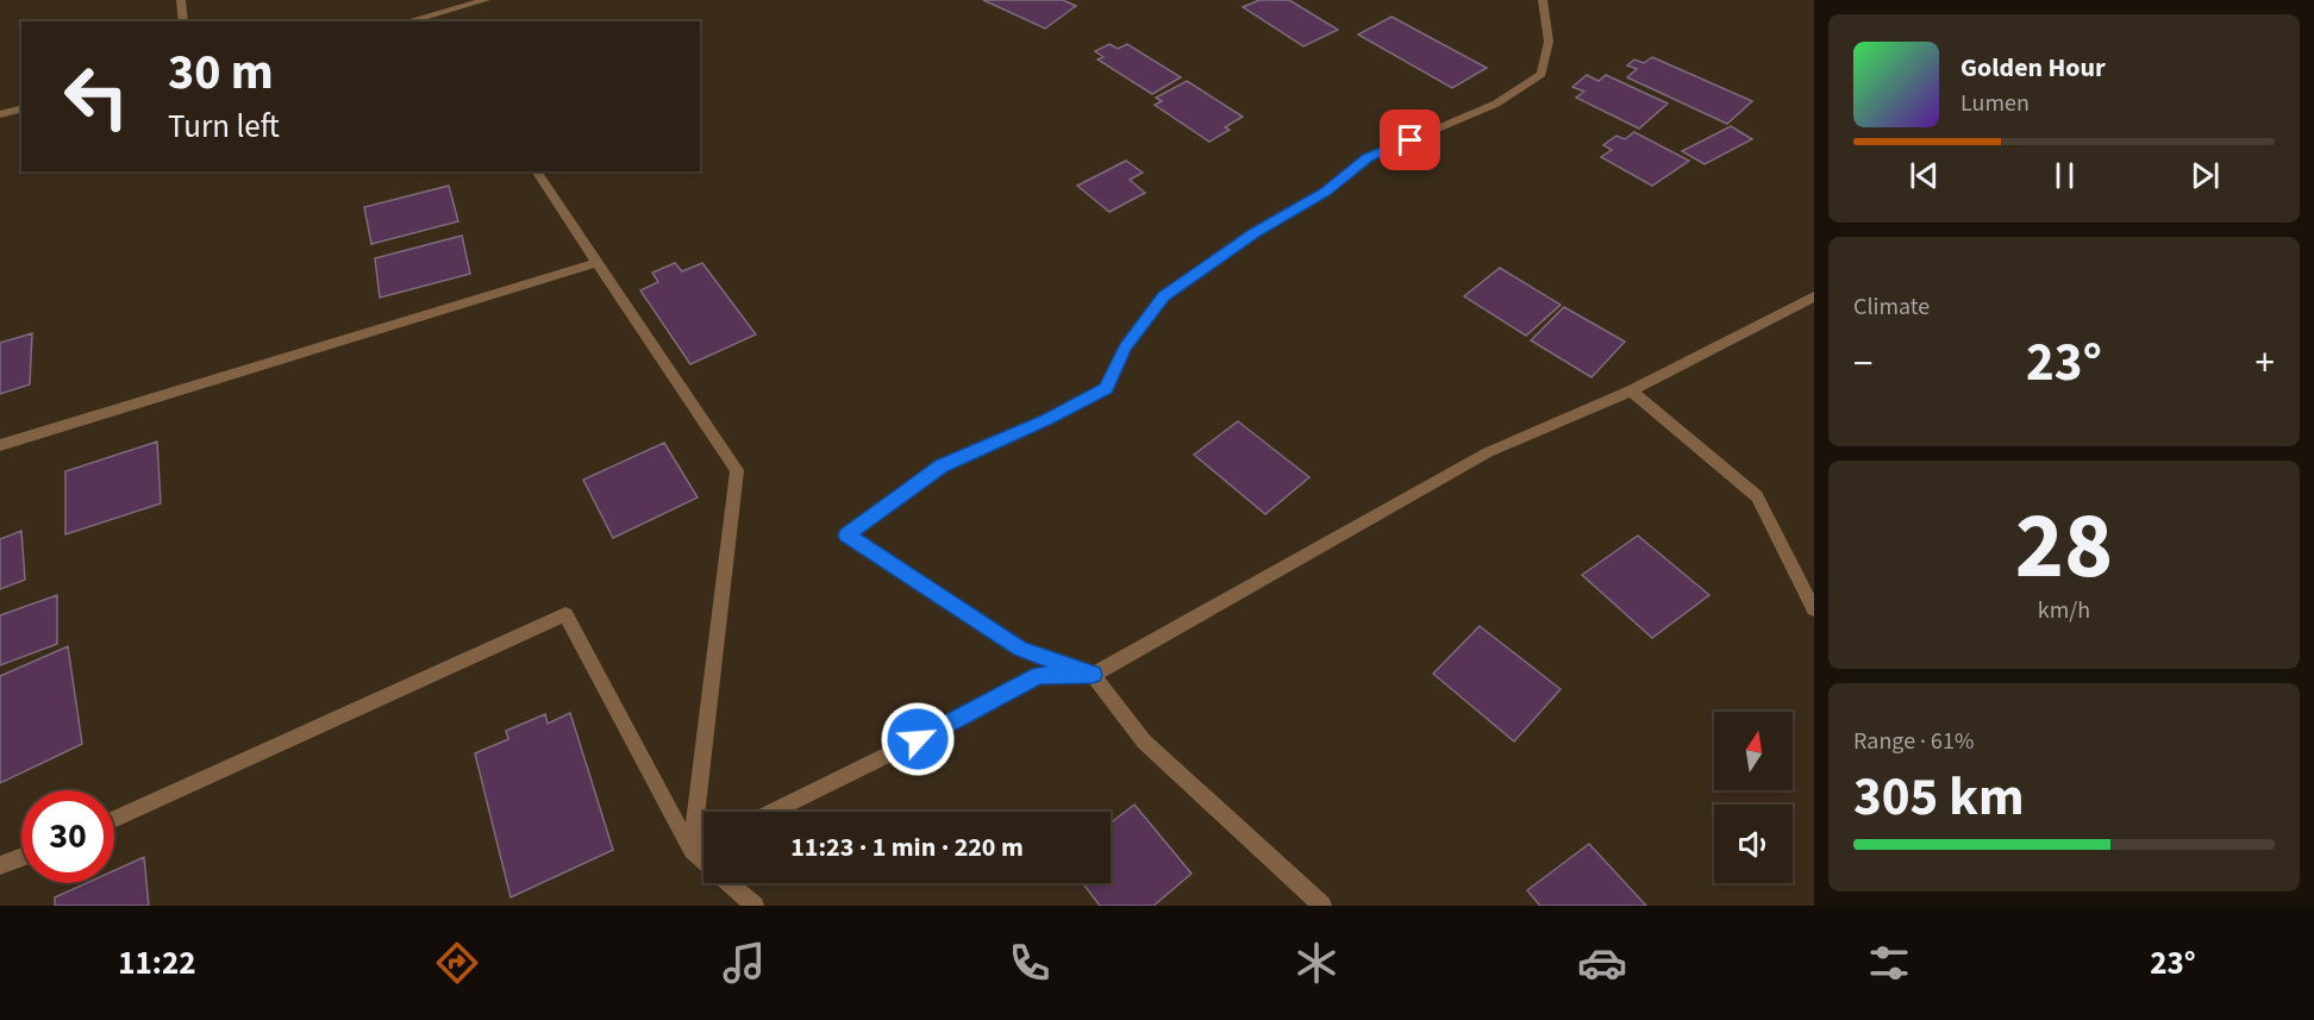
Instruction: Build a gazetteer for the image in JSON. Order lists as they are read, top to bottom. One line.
{"north":"top","page":{"turn":["30 m","Turn left"],"song":["Golden Hour","Lumen"],"tile":["Climate",["28","km/h"],["Range · 61%","305 km"]],"heat":["−","23°","+"],"limit":"30","trip":"11:23 · 1 min · 220 m","tabs":["11:22","23°"]}}
